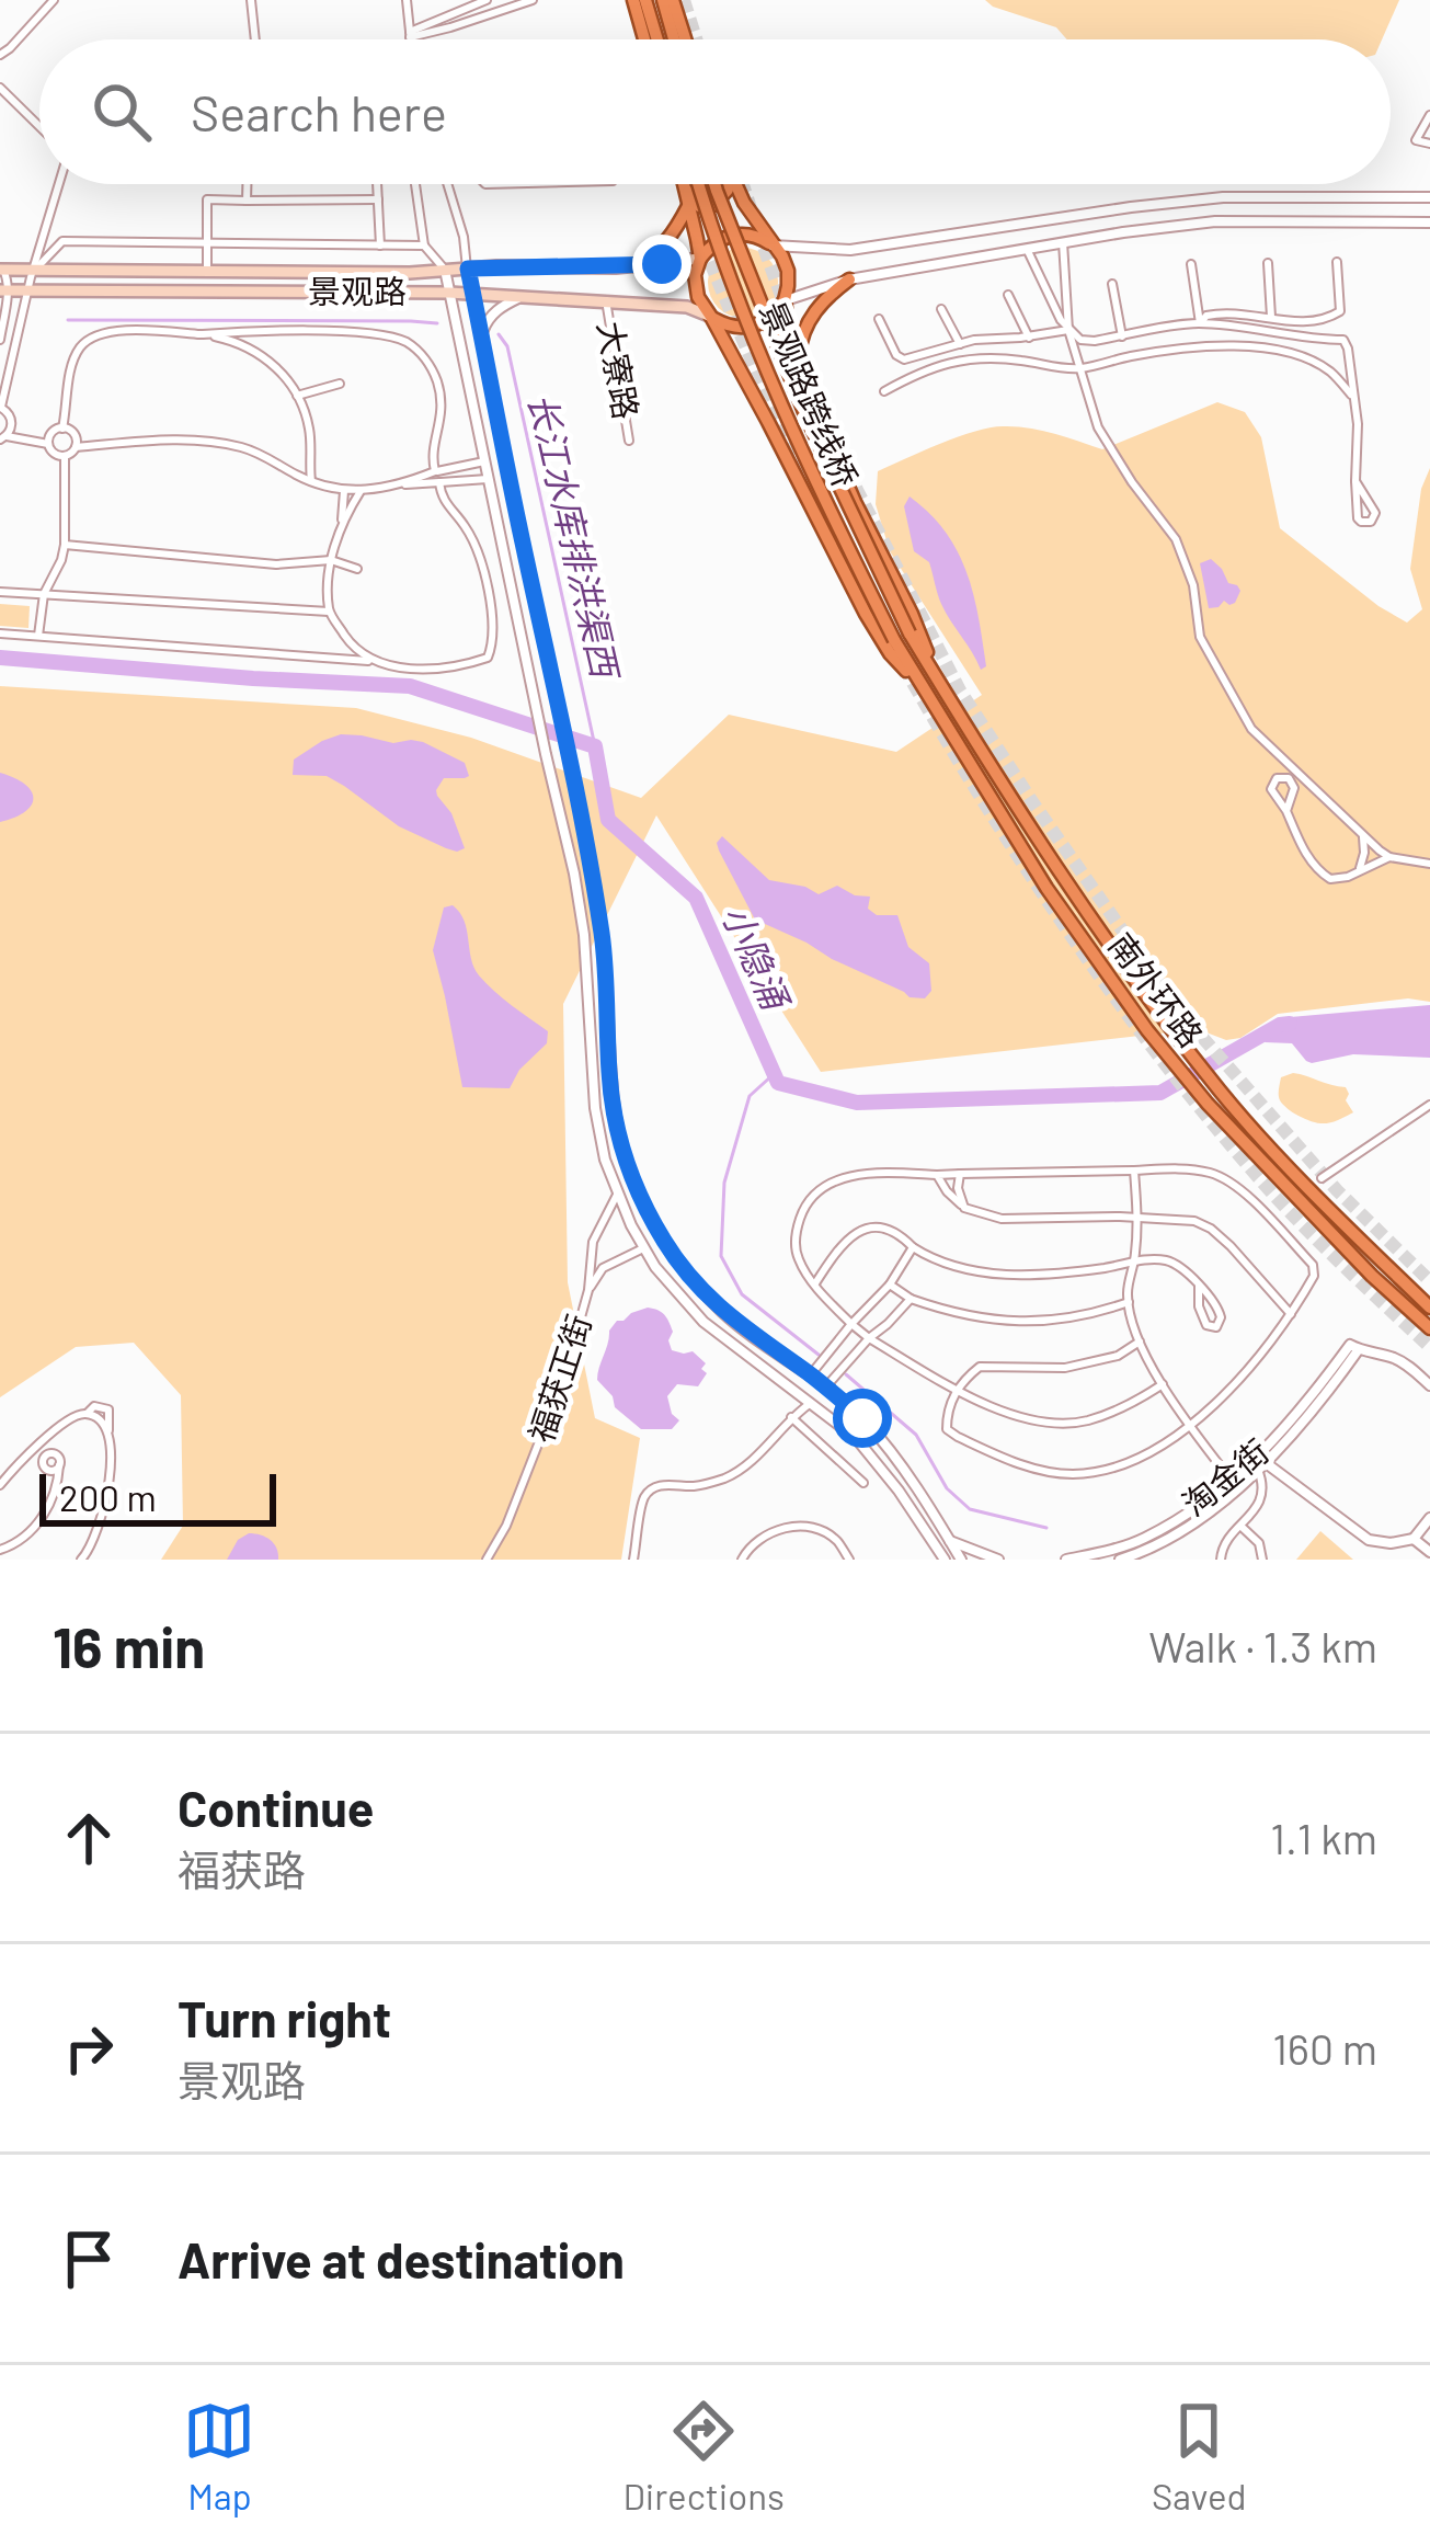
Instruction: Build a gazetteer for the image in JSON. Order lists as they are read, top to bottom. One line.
{"streets":{"highway":["景观路跨线桥","南外环路"],"main road":["景观路"],"street":["大寮路","福获正街","淘金街"]},"crossings":[["景观路","大寮路"],["景观路跨线桥","南外环路"]],"water":["长江水库排洪渠西","小隐涌"],"scale_bar":"200 m","page":{"search":"Search here","scale":"200 m","heading":["16 min","Walk · 1.3 km"],"list":[["Continue","福获路","1.1 km"],["Turn right","景观路","160 m"],"Arrive at destination"],"nav":["Map","Directions","Saved"]}}
